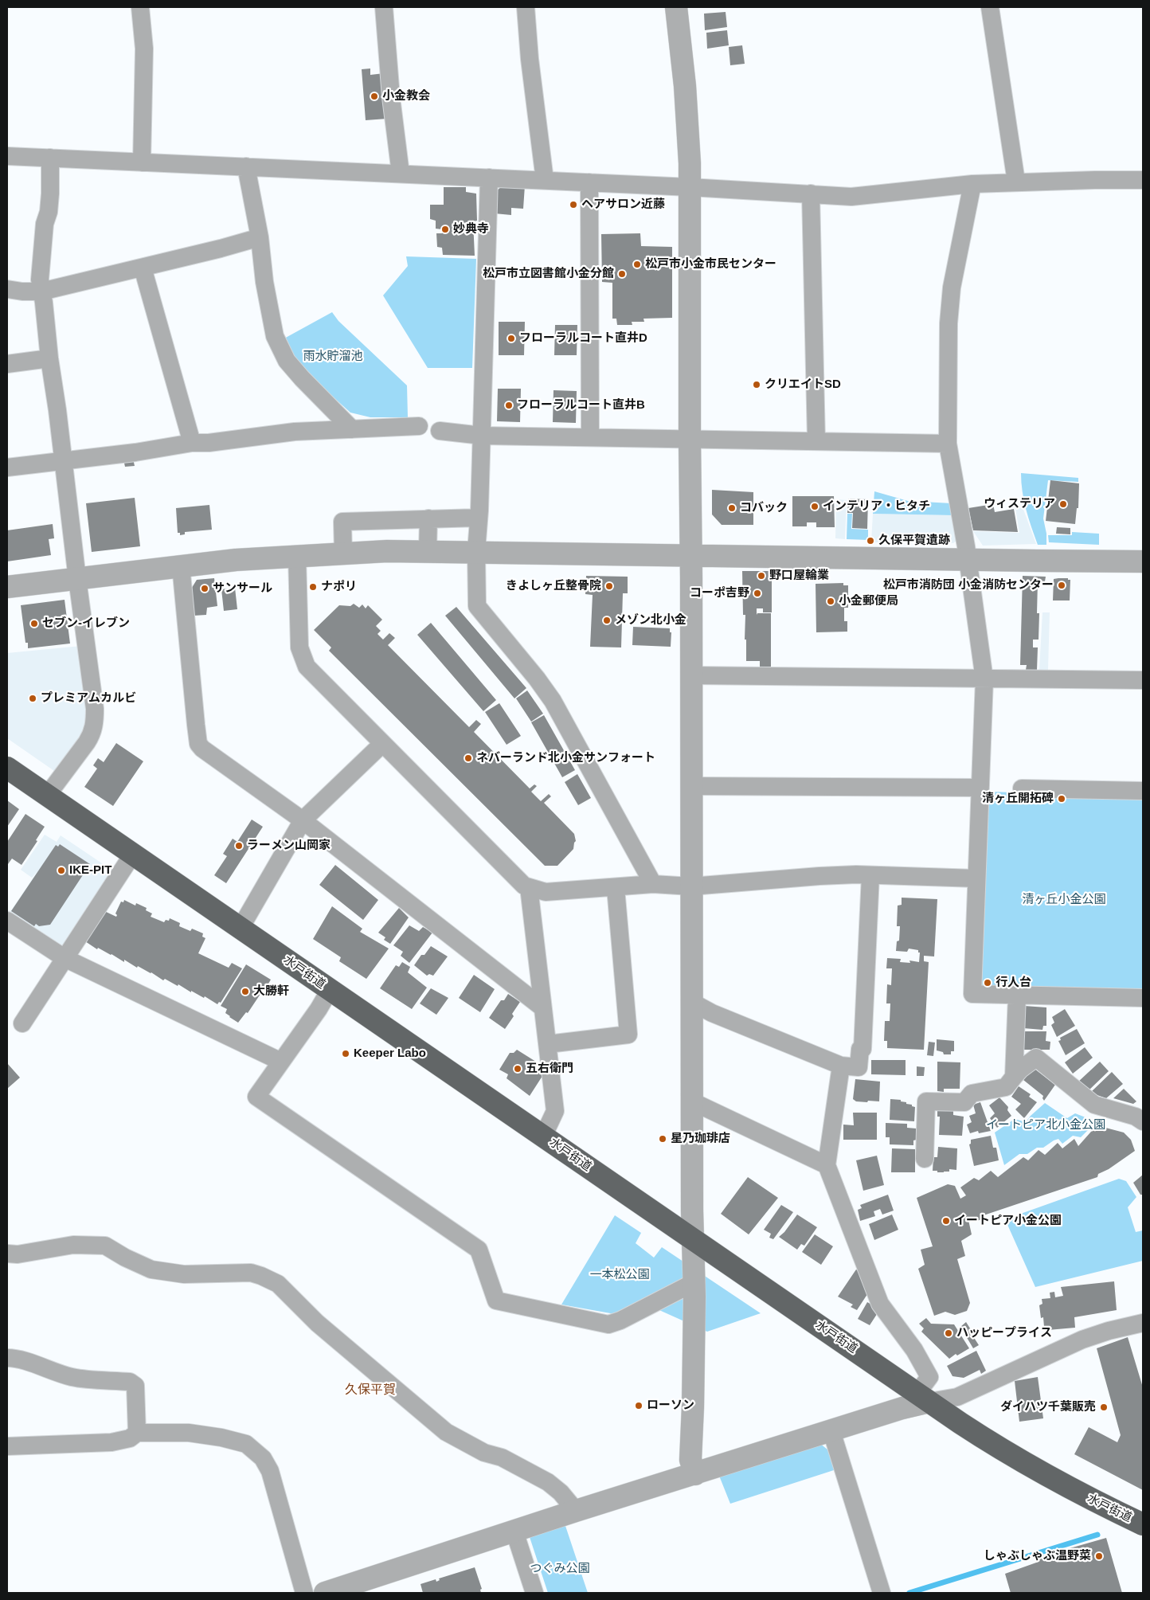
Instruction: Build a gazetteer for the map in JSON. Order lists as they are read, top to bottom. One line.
{"streets":{"highway":["水戸街道"]},"districts":["久保平賀"],"parks":["雨水貯溜池","清ヶ丘小金公園","イートピア北小金公園","一本松公園","つぐみ公園"],"places":["小金教会","ヘアサロン近藤","妙典寺","松戸市小金市民センター","松戸市立図書館小金分館","フローラルコート直井D","クリエイトSD","フローラルコート直井B","ウィステリア","インテリア・ヒタチ","コバック","久保平賀遺跡","野口屋輪業","松戸市消防団 小金消防センター","きよしヶ丘整骨院","ナポリ","サンサール","コーポ吉野","小金郵便局","メゾン北小金","セブン-イレブン","プレミアムカルビ","ネバーランド北小金サンフォート","清ヶ丘開拓碑","ラーメン山岡家","IKE-PIT","行人台","大勝軒","Keeper Labo","五右衛門","星乃珈琲店","イートピア小金公園","ハッピープライス","ローソン","ダイハツ千葉販売","しゃぶしゃぶ温野菜"]}
